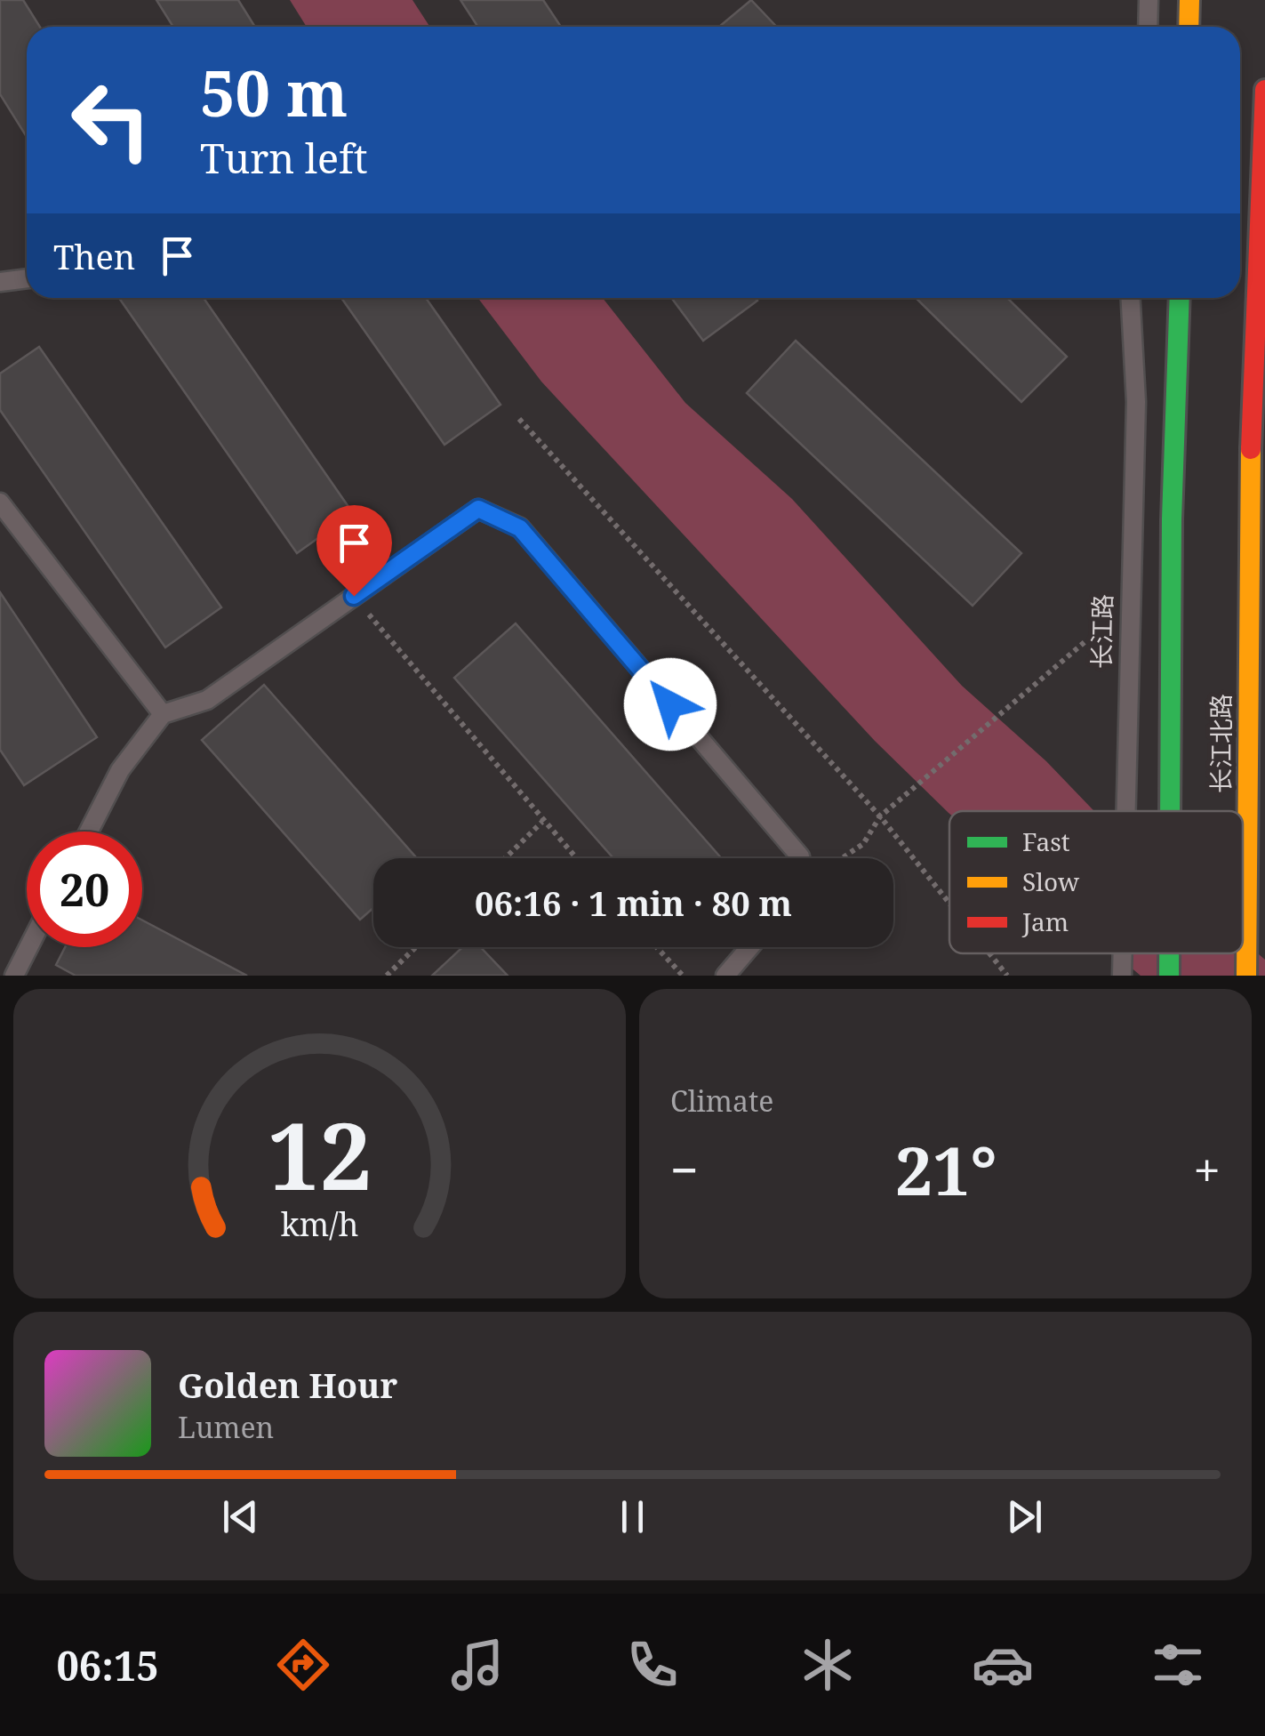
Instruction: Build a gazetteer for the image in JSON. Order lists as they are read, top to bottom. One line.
{"streets":{"main road":["长江北路"],"lane":["长江路"]},"legend":["Fast","Slow","Jam"],"page":{"turn":["50 m","Turn left"],"then":"Then","limit":"20","trip":"06:16 · 1 min · 80 m","tile":"Climate","heat":["−","21°","+"],"song":["Golden Hour","Lumen"],"tabs":"06:15","gauge":["12","km/h"]}}
